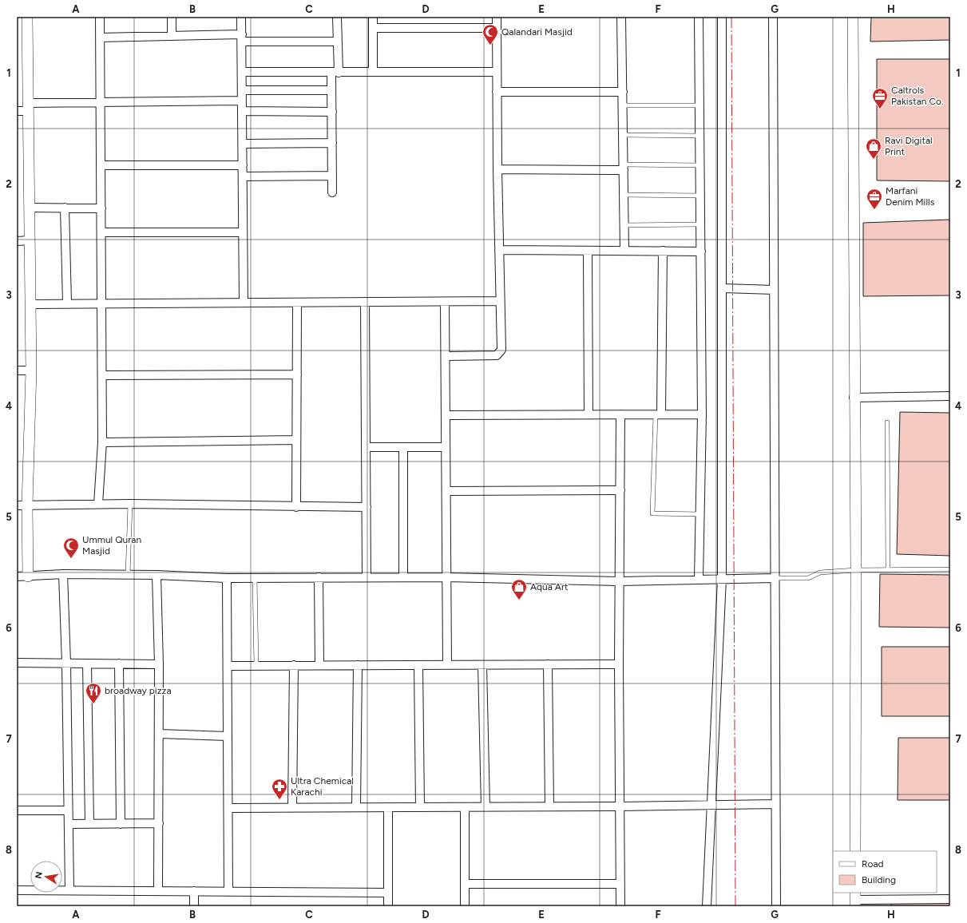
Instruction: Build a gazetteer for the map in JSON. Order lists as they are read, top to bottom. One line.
{"places":{"mosque":["Qalandari Masjid","Ummul Quran Masjid"],"office":["Caltrols Pakistan Co.","Marfani Denim Mills"],"shop":["Ravi Digital Print","Aqua Art"],"restaurant":["broadway pizza"],"pharmacy":["Ultra Chemical Karachi"]},"legend":["Road","Building"],"north":"left","grid":{"columns":["A","B","C","D","E","F","G","H"],"rows":["1","2","3","4","5","6","7","8"]}}
